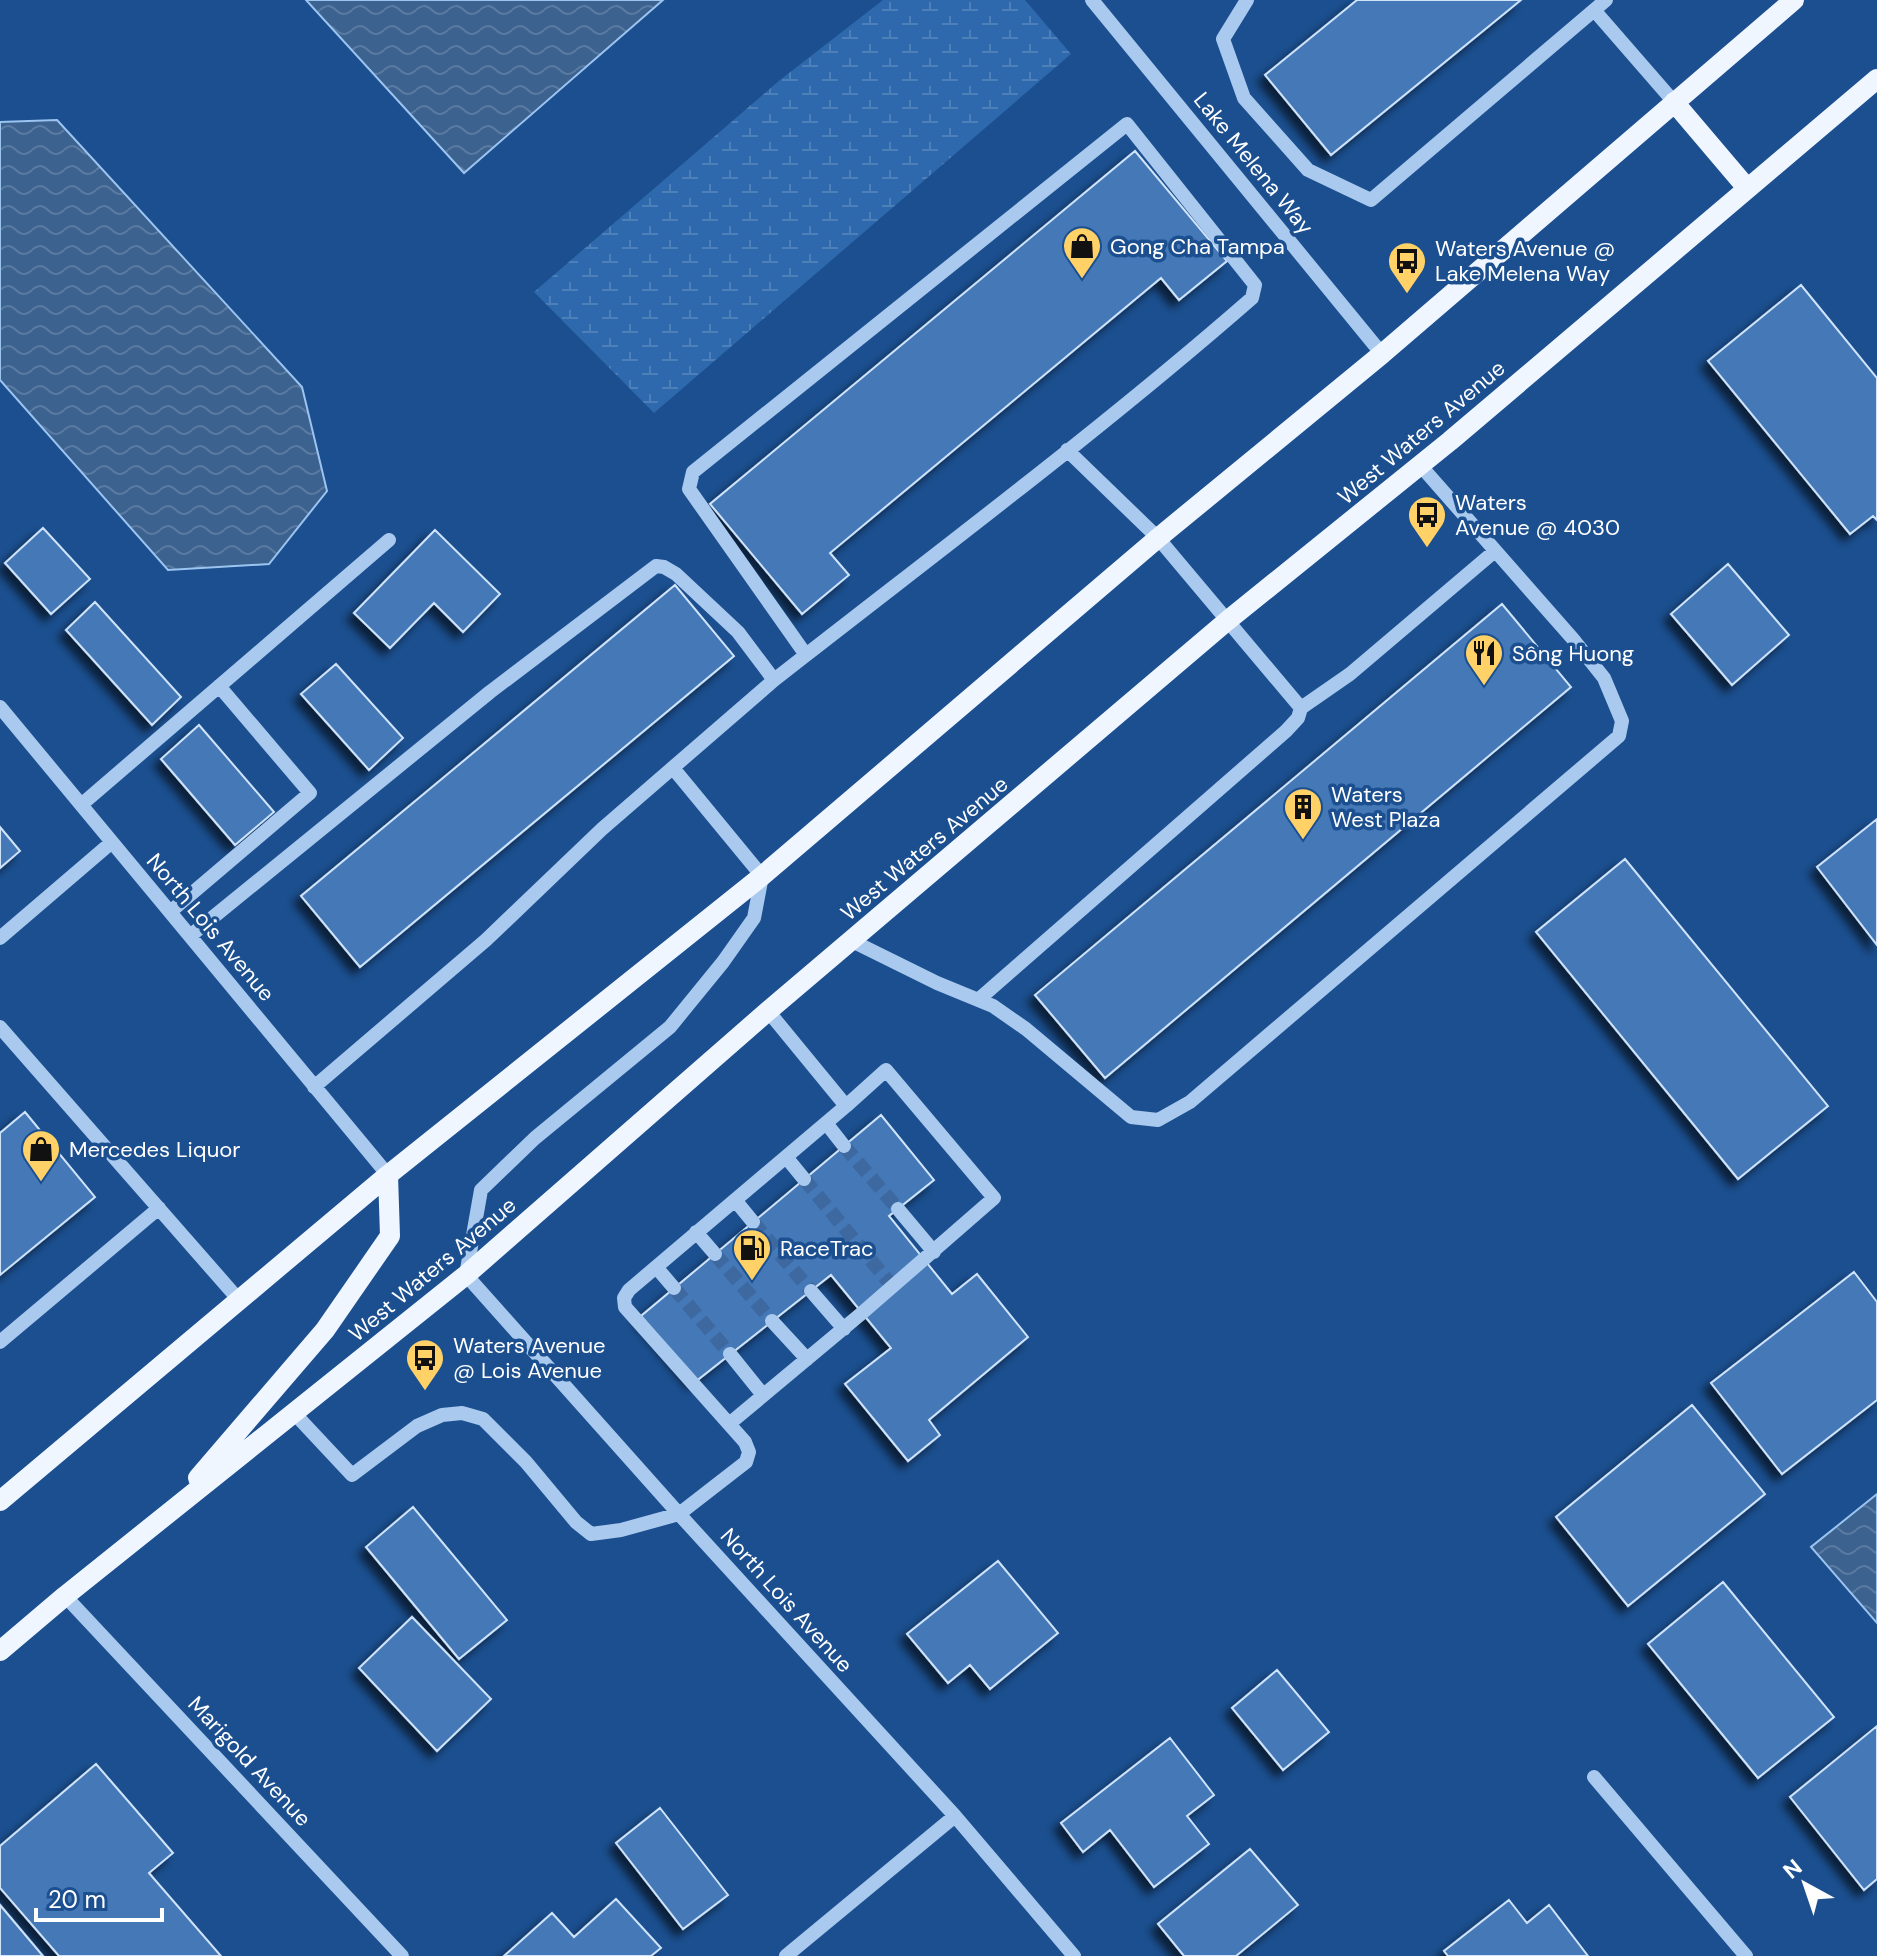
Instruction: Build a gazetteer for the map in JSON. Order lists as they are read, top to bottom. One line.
{"streets":{"main road":["West Waters Avenue"],"street":["Lake Melena Way","North Lois Avenue","Marigold Avenue"]},"crossings":[["West Waters Avenue","North Lois Avenue"],["West Waters Avenue","Marigold Avenue"]],"places":{"shop":["Gong Cha Tampa","Mercedes Liquor"],"bus stop":["Waters Avenue @ Lake Melena Way","Waters Avenue @ 4030","Waters Avenue @ Lois Avenue"],"restaurant":["Sông Huong"],"building":["Waters West Plaza"],"fuel station":["RaceTrac"]},"scale_bar":"20 m","north":"top left"}
